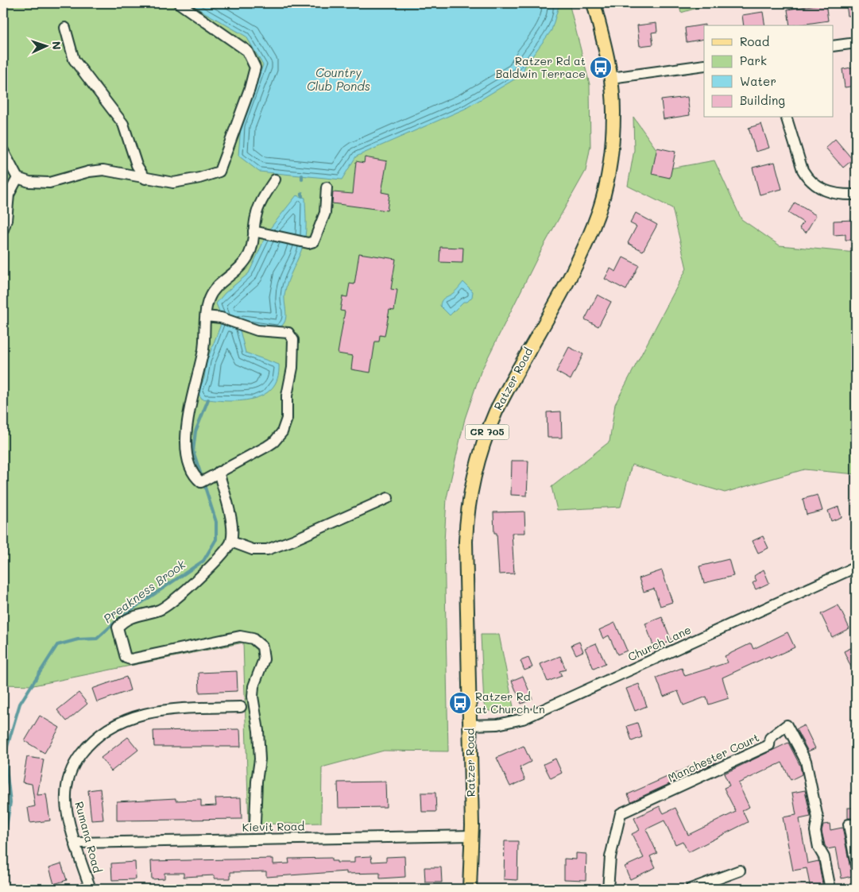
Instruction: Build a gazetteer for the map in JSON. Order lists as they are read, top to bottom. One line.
{"streets":{"main road":["Ratzer Road","CR 705"],"street":["Church Lane","Manchester Court","Kievit Road","Rumana Road"]},"crossings":[["Ratzer Road","Church Lane"],["Ratzer Road","Kievit Road"],["Kievit Road","Rumana Road"]],"water":["Country Club Ponds","Preakness Brook"],"places":{"bus stop":["Ratzer Rd at Baldwin Terrace","Ratzer Rd at Church Ln"]},"legend":["Road","Park","Water","Building"],"north":"right"}
